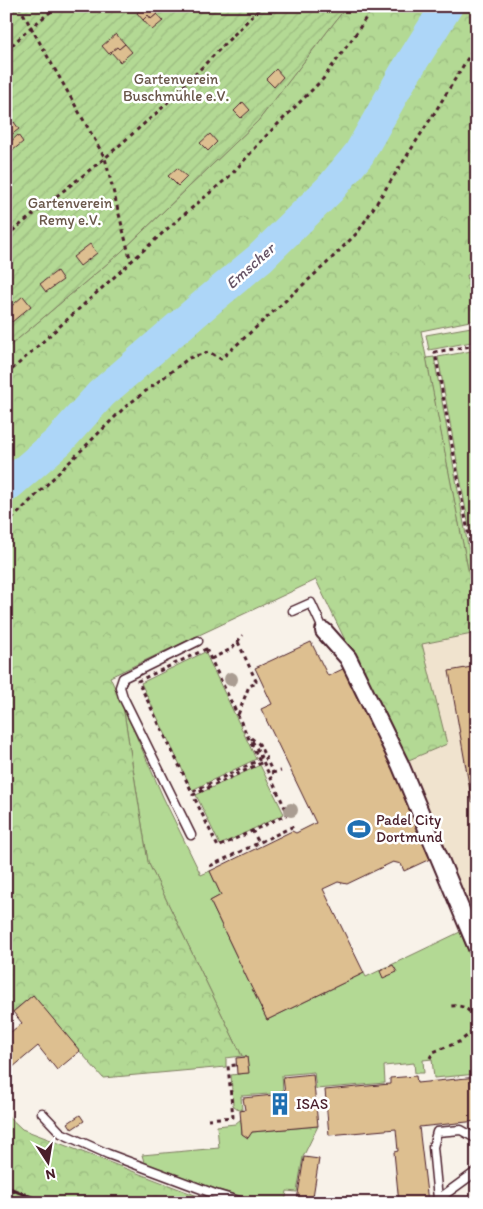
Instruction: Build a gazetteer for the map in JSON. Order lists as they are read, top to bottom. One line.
{"water":["Emscher"],"parks":["Gartenverein Buschmühle e.V.","Gartenverein Remy e.V."],"places":{"sports":["Padel City Dortmund"],"building":["ISAS"]},"north":"bottom"}
